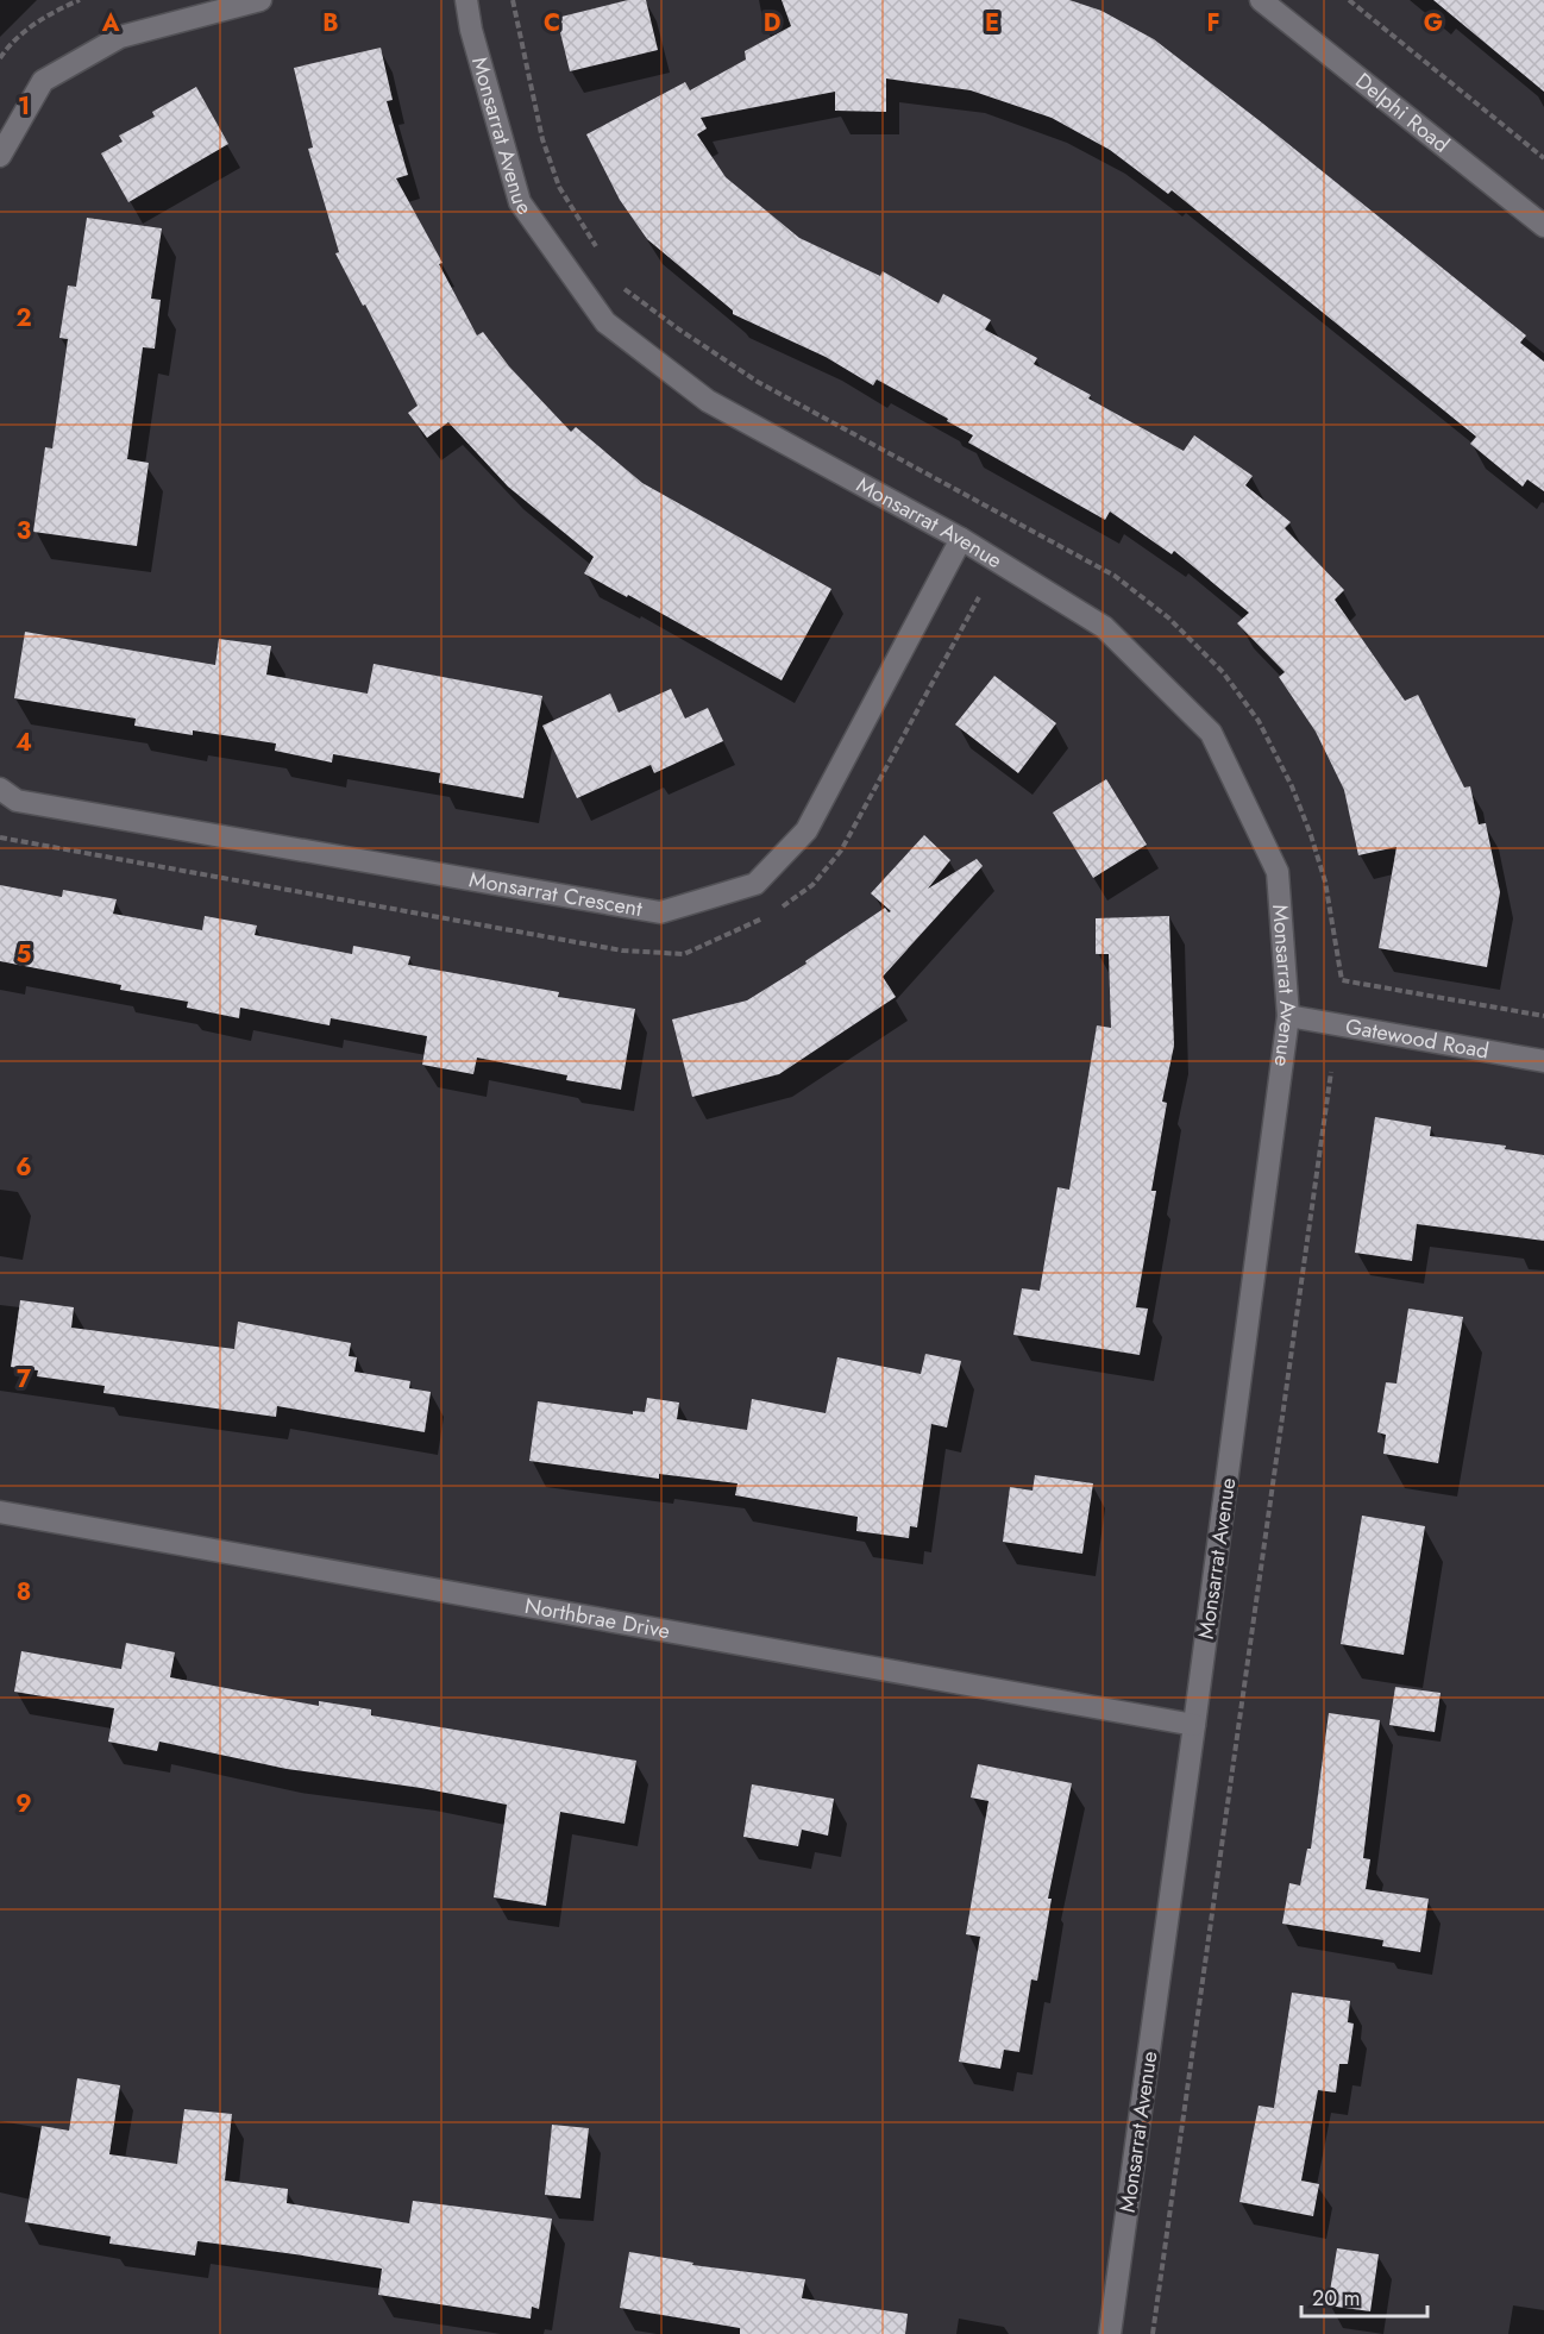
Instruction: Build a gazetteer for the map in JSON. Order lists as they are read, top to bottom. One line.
{"streets":{"street":["Delphi Road","Monsarrat Avenue","Monsarrat Crescent","Gatewood Road","Northbrae Drive"]},"crossings":[["Monsarrat Avenue","Monsarrat Crescent"],["Monsarrat Avenue","Gatewood Road"],["Monsarrat Avenue","Northbrae Drive"]],"scale_bar":"20 m","grid":{"columns":["A","B","C","D","E","F","G"],"rows":["1","2","3","4","5","6","7","8","9"]}}
